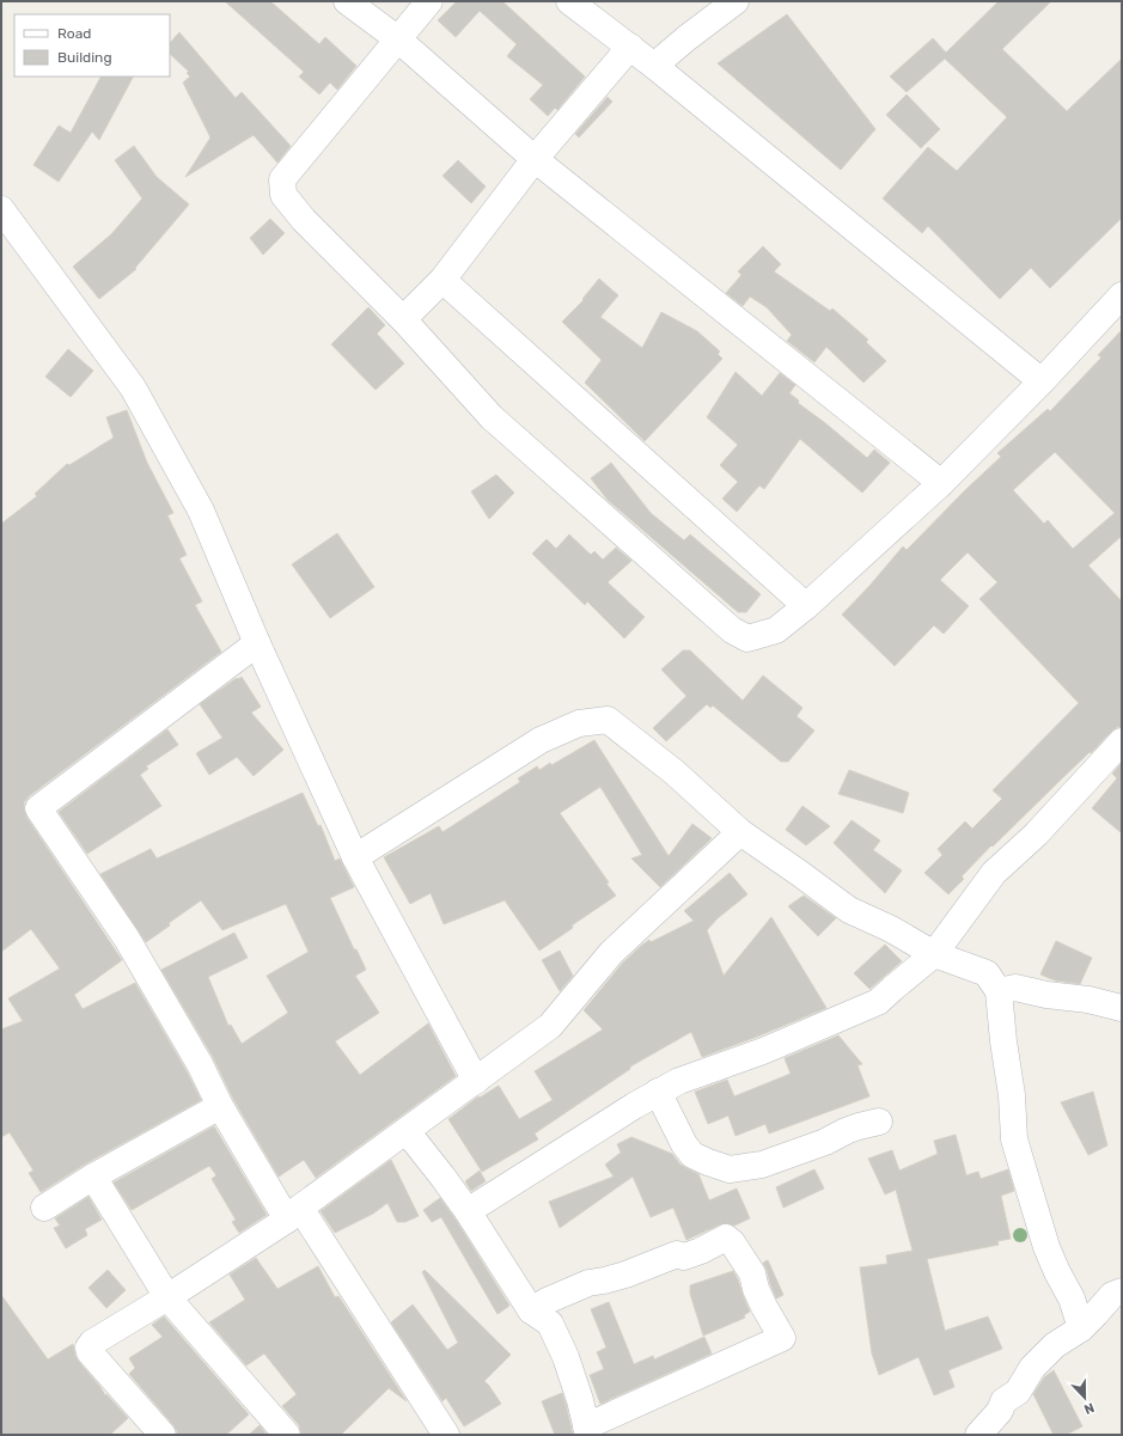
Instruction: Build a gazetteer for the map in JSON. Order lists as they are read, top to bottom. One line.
{"legend":["Road","Building"],"north":"bottom"}
